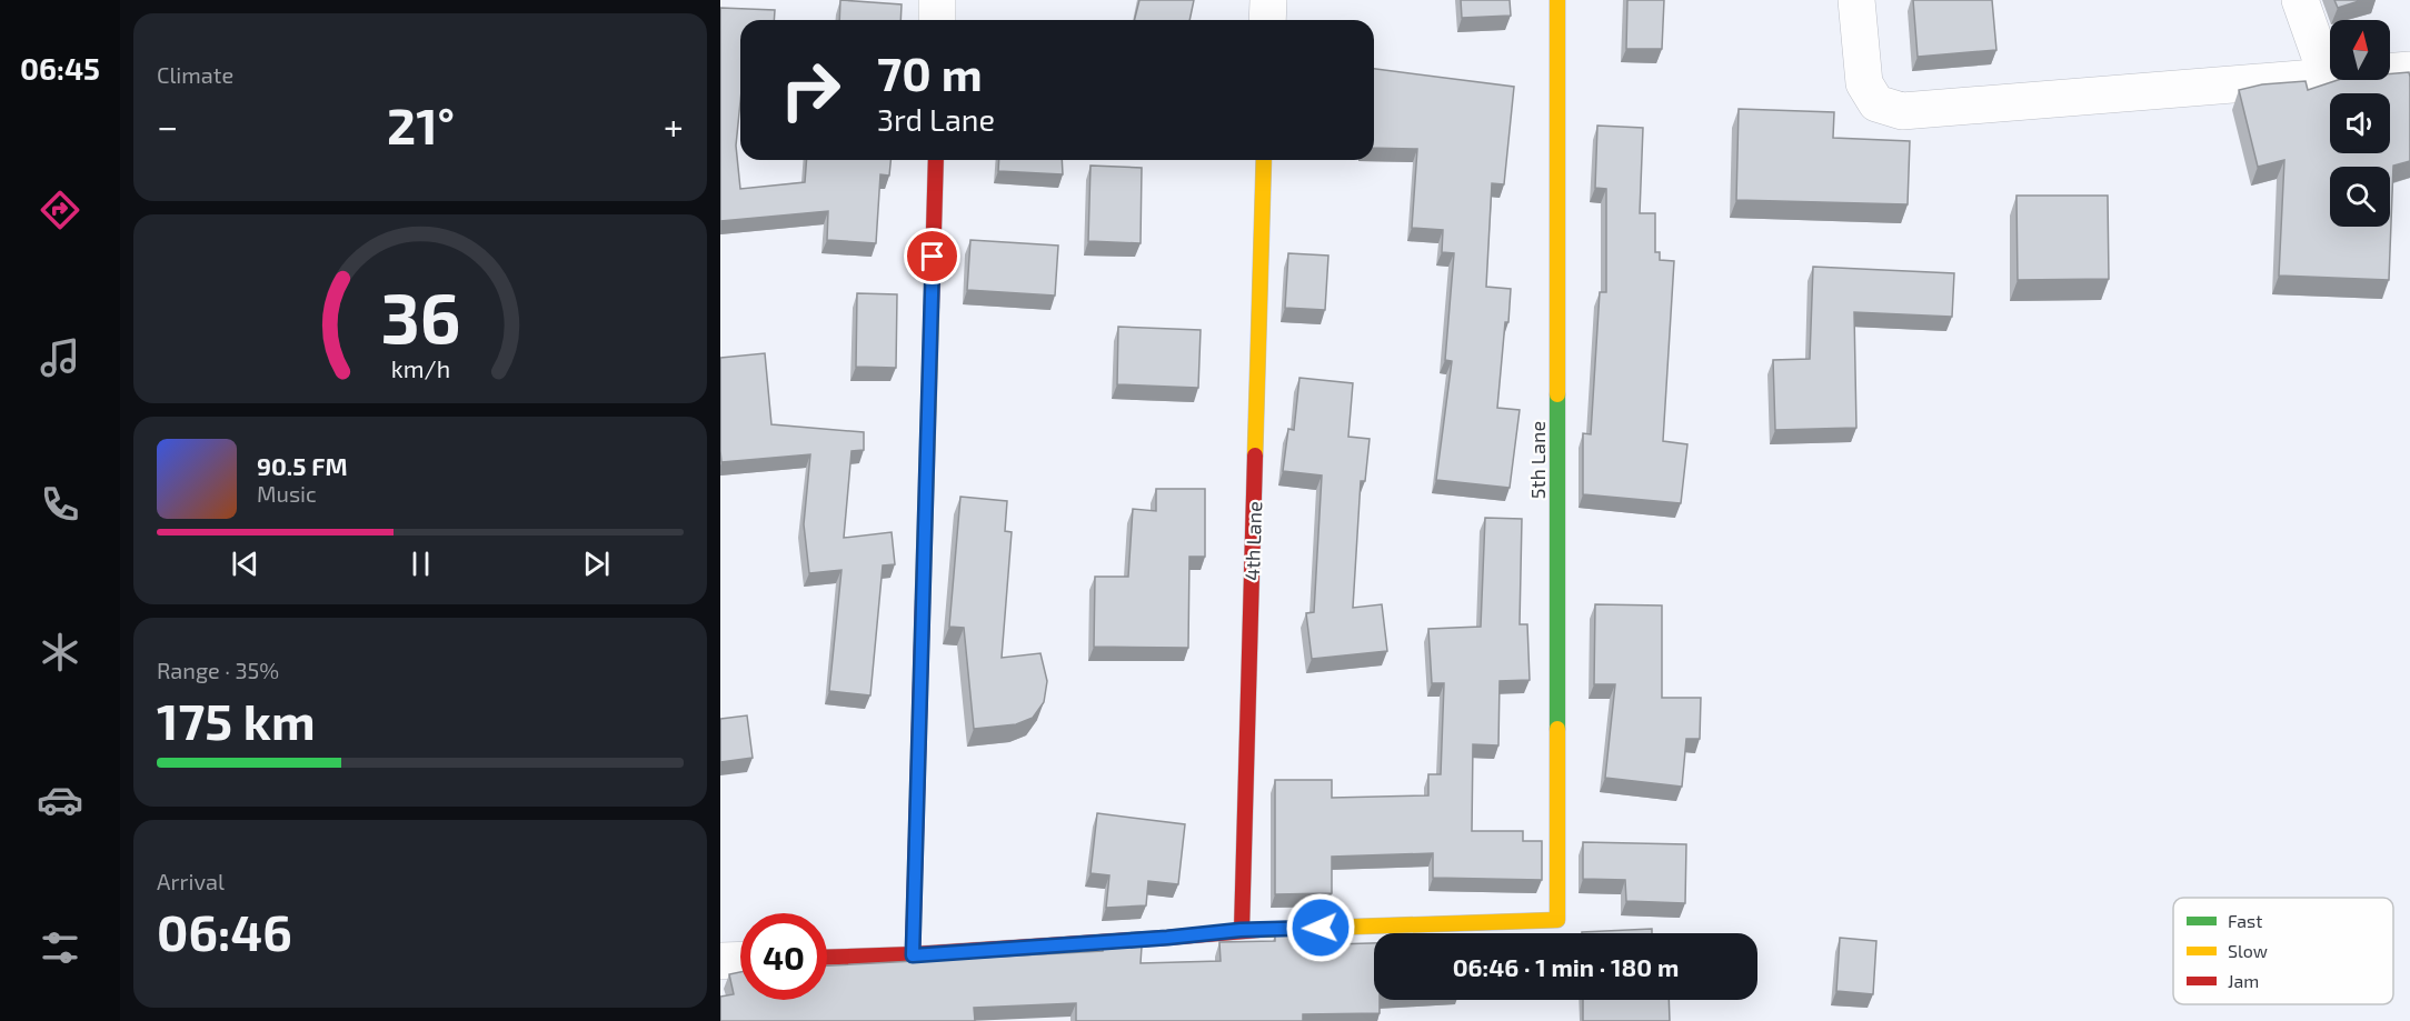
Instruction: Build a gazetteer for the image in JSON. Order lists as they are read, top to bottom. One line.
{"streets":{"street":["5th Lane","4th Lane"]},"crossings":[["5th Lane","4th Lane"]],"legend":["Fast","Slow","Jam"],"north":"top","page":{"tabs":"06:45","tile":["Climate",["Range · 35%","175 km"],["Arrival","06:46"]],"turn":["70 m","3rd Lane"],"heat":["−","21°","+"],"song":["90.5 FM","Music"],"limit":"40","trip":"06:46 · 1 min · 180 m","gauge":["36","km/h"]}}
